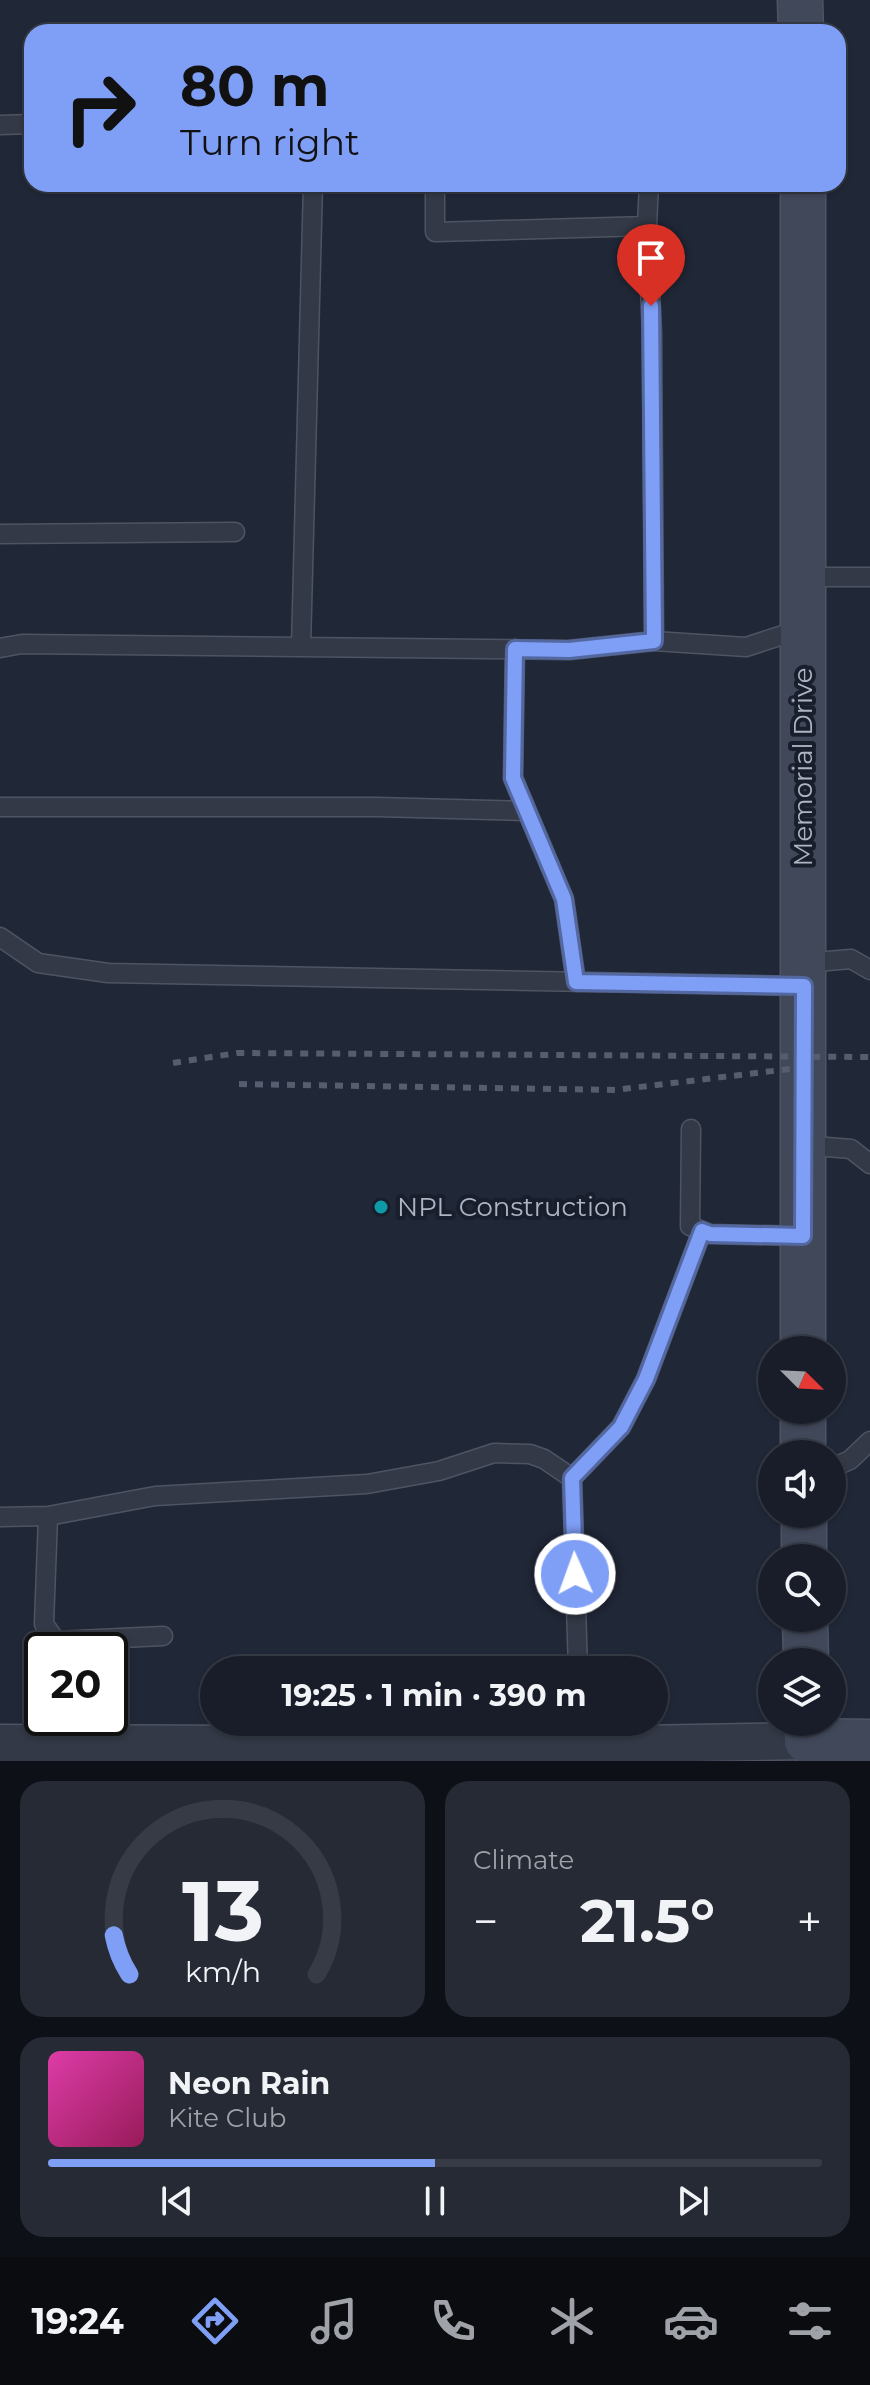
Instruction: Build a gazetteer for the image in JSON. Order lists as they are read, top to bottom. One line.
{"streets":{"street":["Memorial Drive"]},"places":["NPL Construction"],"north":"bottom right","page":{"turn":["80 m","Turn right"],"limit":"20","trip":"19:25 · 1 min · 390 m","tile":"Climate","heat":["−","21.5°","+"],"song":["Neon Rain","Kite Club"],"tabs":"19:24","gauge":["13","km/h"]}}
